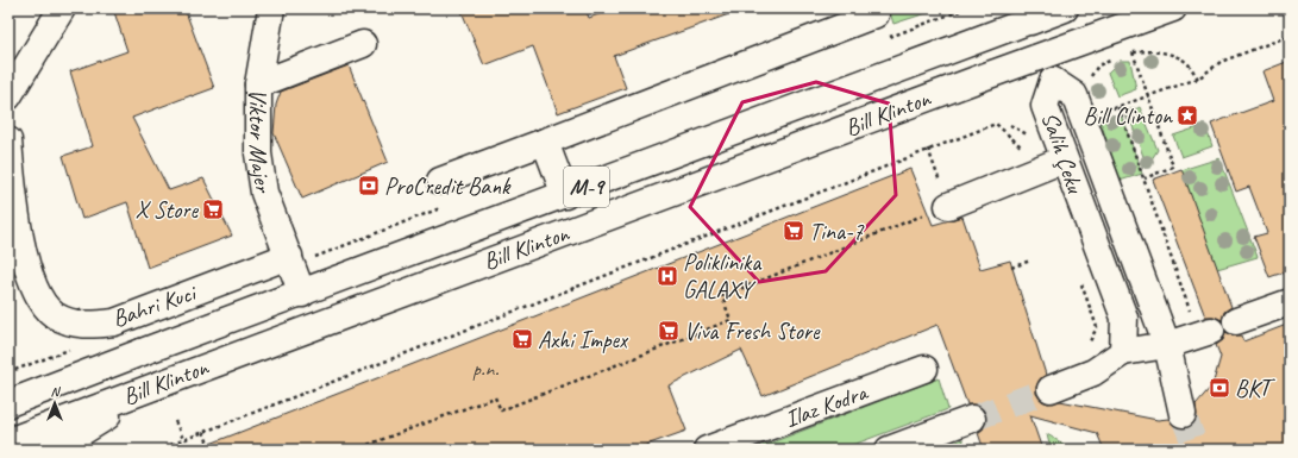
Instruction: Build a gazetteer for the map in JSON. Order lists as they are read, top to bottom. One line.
{"streets":{"main road":["Bill Klinton","Viktor Majer","Salih Çeku","M-9","Bahri Kuci","Ilaz Kodra"]},"crossings":[["Bill Klinton","Viktor Majer"],["Bill Klinton","M-9"],["Viktor Majer","Bahri Kuci"]],"places":{"place":["Bill Clinton"],"bank":["ProCredit Bank","BKT"],"supermarket":["X Store","Tina-7","Viva Fresh Store","Axhi Impex"],"hospital":["Poliklinika GALAXY"]},"house_numbers":["p.n."],"north":"top"}
